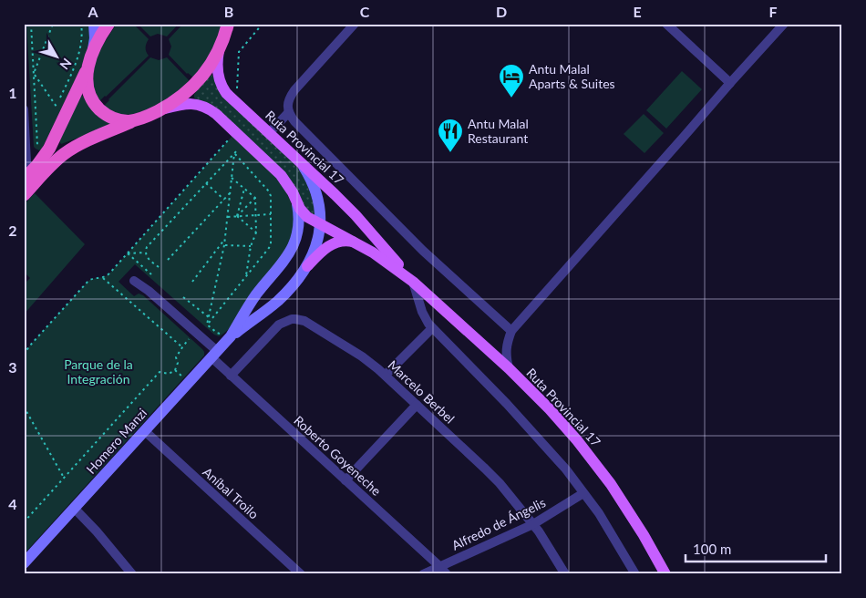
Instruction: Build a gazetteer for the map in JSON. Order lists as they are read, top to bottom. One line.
{"streets":{"main road":["Ruta Provincial 17","Homero Manzi"],"street":["Marcelo Berbel","Roberto Goyeneche","Aníbal Troilo","Alfredo de Ángelis"]},"crossings":[["Ruta Provincial 17","Homero Manzi"],["Marcelo Berbel","Roberto Goyeneche"],["Marcelo Berbel","Alfredo de Ángelis"],["Homero Manzi","Roberto Goyeneche"],["Homero Manzi","Aníbal Troilo"],["Roberto Goyeneche","Alfredo de Ángelis"]],"parks":["Parque de la Integración"],"places":{"hotel":["Antu Malal Aparts & Suites"],"restaurant":["Antu Malal Restaurant"]},"scale_bar":"100 m","north":"bottom right","grid":{"columns":["A","B","C","D","E","F"],"rows":["1","2","3","4"]}}
